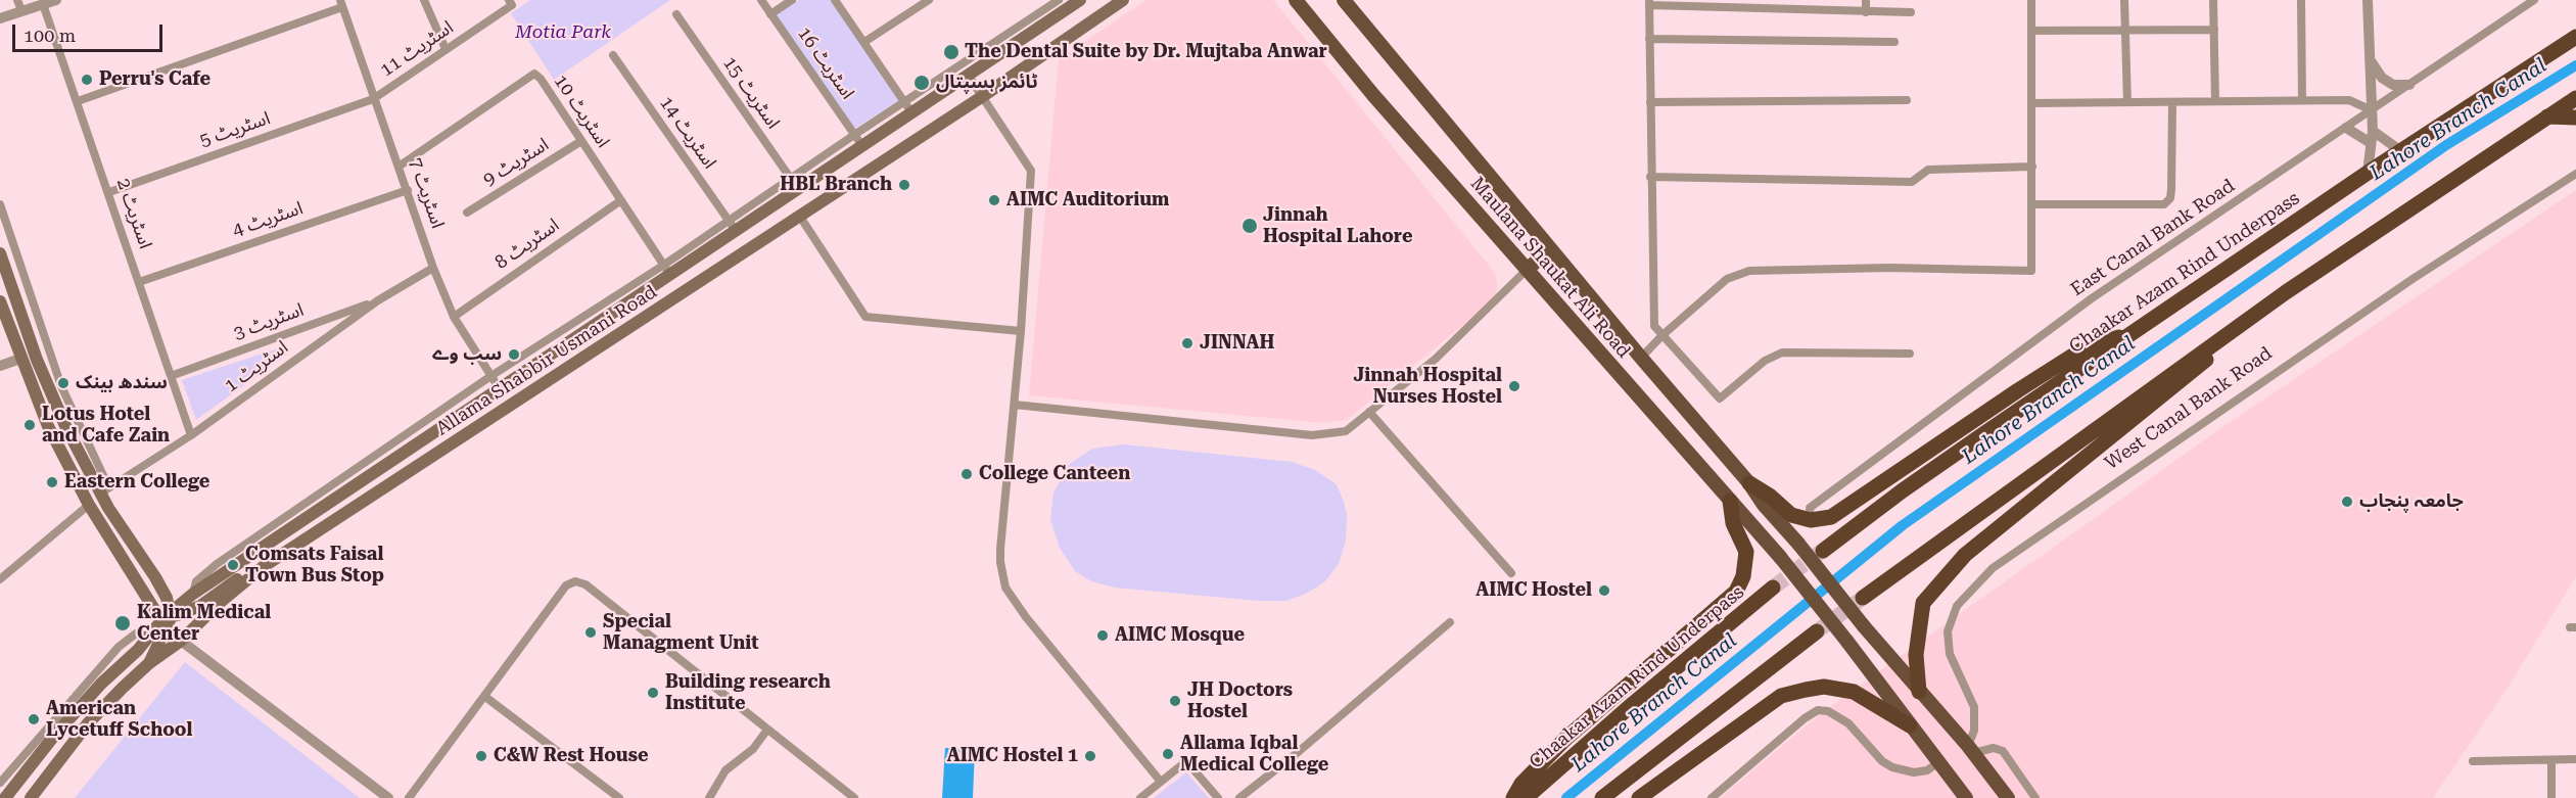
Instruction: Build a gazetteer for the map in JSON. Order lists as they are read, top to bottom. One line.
{"streets":{"highway":["Chaakar Azam Rind Underpass","West Canal Bank Road"],"main road":["Maulana Shaukat Ali Road","Allama Shabbir Usmani Road"],"street":["اسٹریٹ 11","اسٹریٹ 16","اسٹریٹ 15","اسٹریٹ 10","اسٹریٹ 5","اسٹریٹ 14","اسٹریٹ 9","اسٹریٹ 7","اسٹریٹ 2","اسٹریٹ 4","East Canal Bank Road","اسٹریٹ 8","اسٹریٹ 3","اسٹریٹ 1"]},"crossings":[["اسٹریٹ 11","اسٹریٹ 5"],["اسٹریٹ 11","اسٹریٹ 7"],["اسٹریٹ 16","Allama Shabbir Usmani Road"],["اسٹریٹ 15","Allama Shabbir Usmani Road"],["اسٹریٹ 10","اسٹریٹ 9"],["اسٹریٹ 10","اسٹریٹ 7"],["اسٹریٹ 10","اسٹریٹ 8"],["اسٹریٹ 10","Allama Shabbir Usmani Road"],["اسٹریٹ 5","اسٹریٹ 7"],["اسٹریٹ 5","اسٹریٹ 2"],["اسٹریٹ 14","Allama Shabbir Usmani Road"],["اسٹریٹ 7","اسٹریٹ 4"],["اسٹریٹ 7","اسٹریٹ 8"],["اسٹریٹ 7","Allama Shabbir Usmani Road"],["اسٹریٹ 7","اسٹریٹ 1"],["اسٹریٹ 2","اسٹریٹ 4"],["اسٹریٹ 2","اسٹریٹ 3"],["اسٹریٹ 2","اسٹریٹ 1"],["اسٹریٹ 3","اسٹریٹ 1"]],"water":["Lahore Branch Canal"],"parks":["Motia Park"],"places":["The Dental Suite by Dr. Mujtaba Anwar","Perru's Cafe","ٹائمز ہسپتال","HBL Branch","AIMC Auditorium","Jinnah Hospital Lahore","JINNAH","سب وے","سندھ بینک","Jinnah Hospital Nurses Hostel","Lotus Hotel and Cafe Zain","College Canteen","Eastern College","جامعہ پنجاب","Comsats Faisal Town Bus Stop","AIMC Hostel","Kalim Medical Center","Special Managment Unit","AIMC Mosque","Building research Institute","JH Doctors Hostel","American Lycetuff School","Allama Iqbal Medical College","C&W Rest House","AIMC Hostel 1"],"scale_bar":"100 m"}
